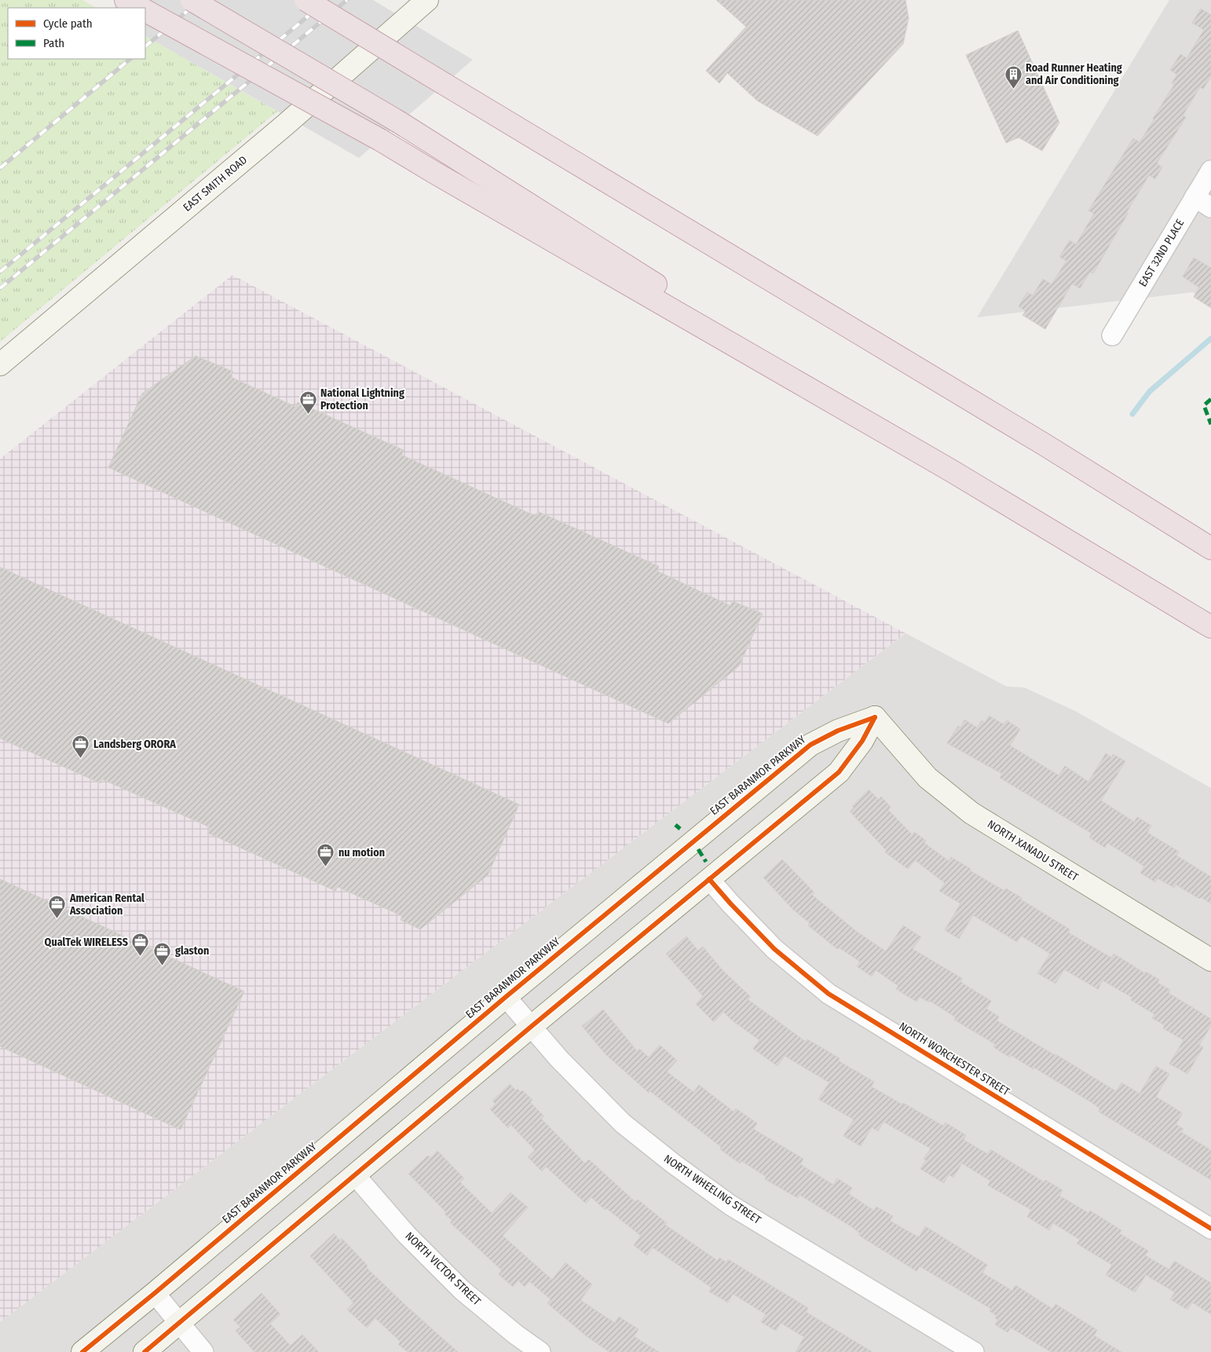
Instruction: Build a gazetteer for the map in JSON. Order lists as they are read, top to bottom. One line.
{"streets":{"street":["EAST SMITH ROAD","EAST 32ND PLACE","EAST BARANMOR PARKWAY","NORTH XANADU STREET","NORTH WORCHESTER STREET","NORTH WHEELING STREET","NORTH VICTOR STREET"]},"crossings":[["EAST BARANMOR PARKWAY","NORTH XANADU STREET"],["EAST BARANMOR PARKWAY","NORTH WHEELING STREET"]],"places":{"building":["Road Runner Heating and Air Conditioning"],"office":["National Lightning Protection","Landsberg ORORA","nu motion","American Rental Association","QualTek WIRELESS","glaston"]},"legend":["Cycle path","Path"]}
